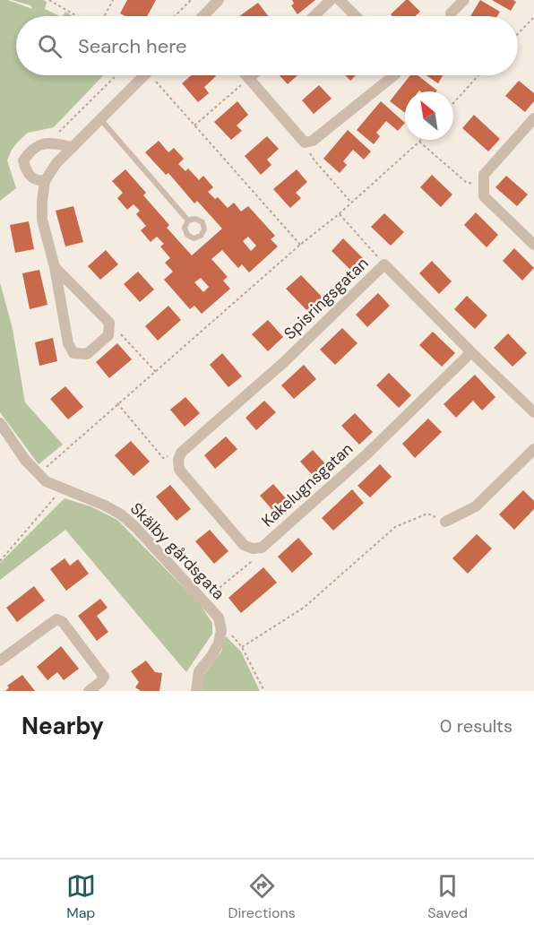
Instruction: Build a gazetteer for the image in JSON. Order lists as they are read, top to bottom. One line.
{"streets":{"street":["Spisringsgatan","Kakelugnsgatan","Skälby gårdsgata"]},"crossings":[["Spisringsgatan","Kakelugnsgatan"]],"north":"top left","page":{"search":"Search here","heading":["Nearby","0 results"],"nav":["Map","Directions","Saved"]}}
